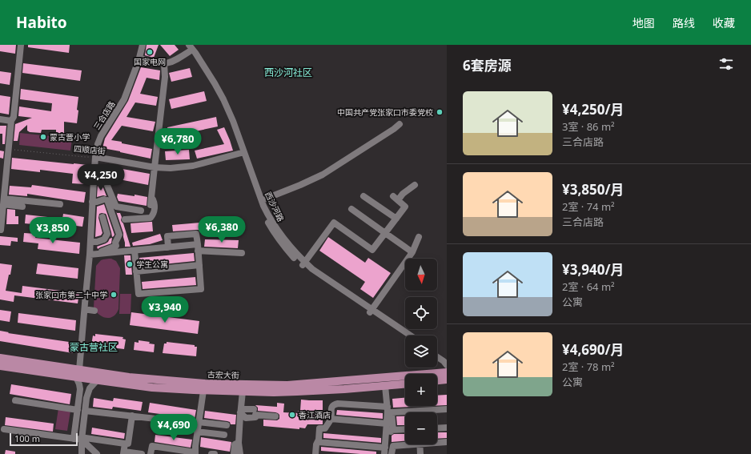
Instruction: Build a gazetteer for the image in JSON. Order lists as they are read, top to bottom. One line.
{"streets":{"main road":["古宏大街"],"street":["三合店路","四顺店街","西沙河路"]},"crossings":[["三合店路","四顺店街"],["三合店路","古宏大街"],["四顺店街","西沙河路"]],"districts":["西沙河社区","蒙古营社区"],"places":["国家电网","中国共产党张家口市委党校","蒙古营小学","学生公寓","张家口市第二十中学","香江酒店"],"scale_bar":"100 m","north":"bottom","page":{"header":"Habito","nav":["地图","路线","收藏"],"heading":"6套房源","list":[{"name":"¥4,250/月","note":"3室 · 86 m² · 三合店路"},{"name":"¥3,850/月","note":"2室 · 74 m² · 三合店路"},{"name":"¥3,940/月","note":"2室 · 64 m² · 公寓"},{"name":"¥4,690/月","note":"2室 · 78 m² · 公寓"}],"price":["¥6,780","¥4,250","¥6,380","¥3,850","¥3,940","¥4,690"],"map_buttons":["+","−"],"scale":"100 m"}}
